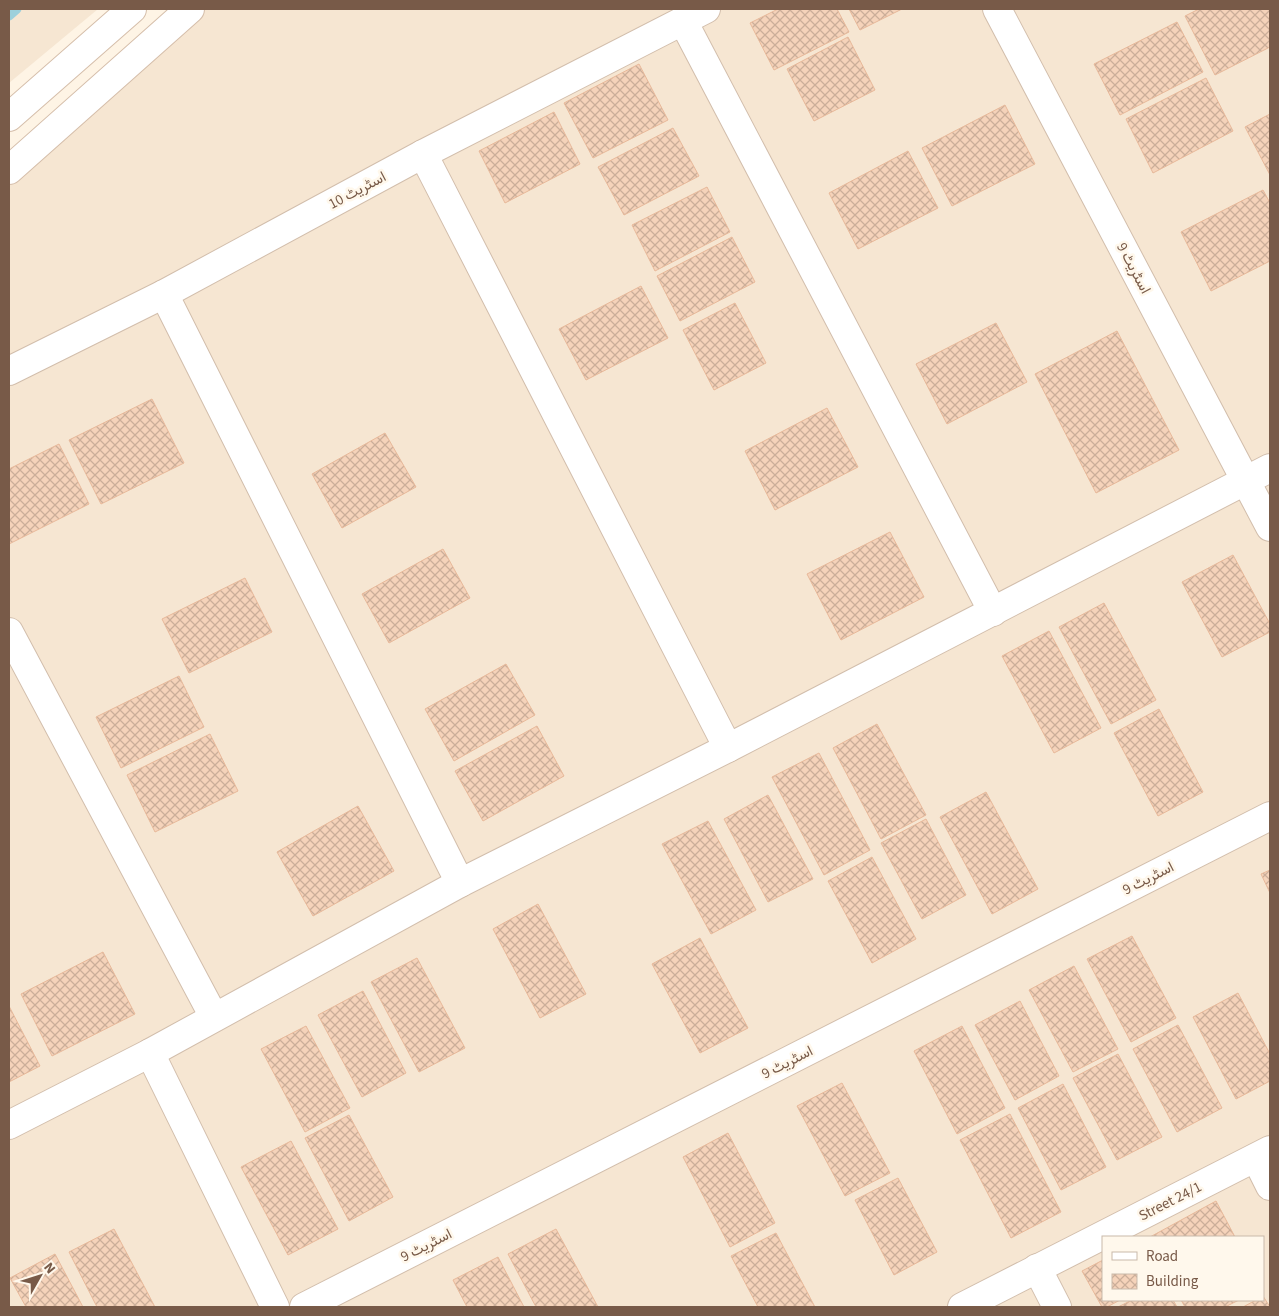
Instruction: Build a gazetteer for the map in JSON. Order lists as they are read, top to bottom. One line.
{"streets":{"street":["اسٹریٹ 10","اسٹریٹ 9","Street 24/1"]},"legend":["Road","Building"],"north":"top right"}
